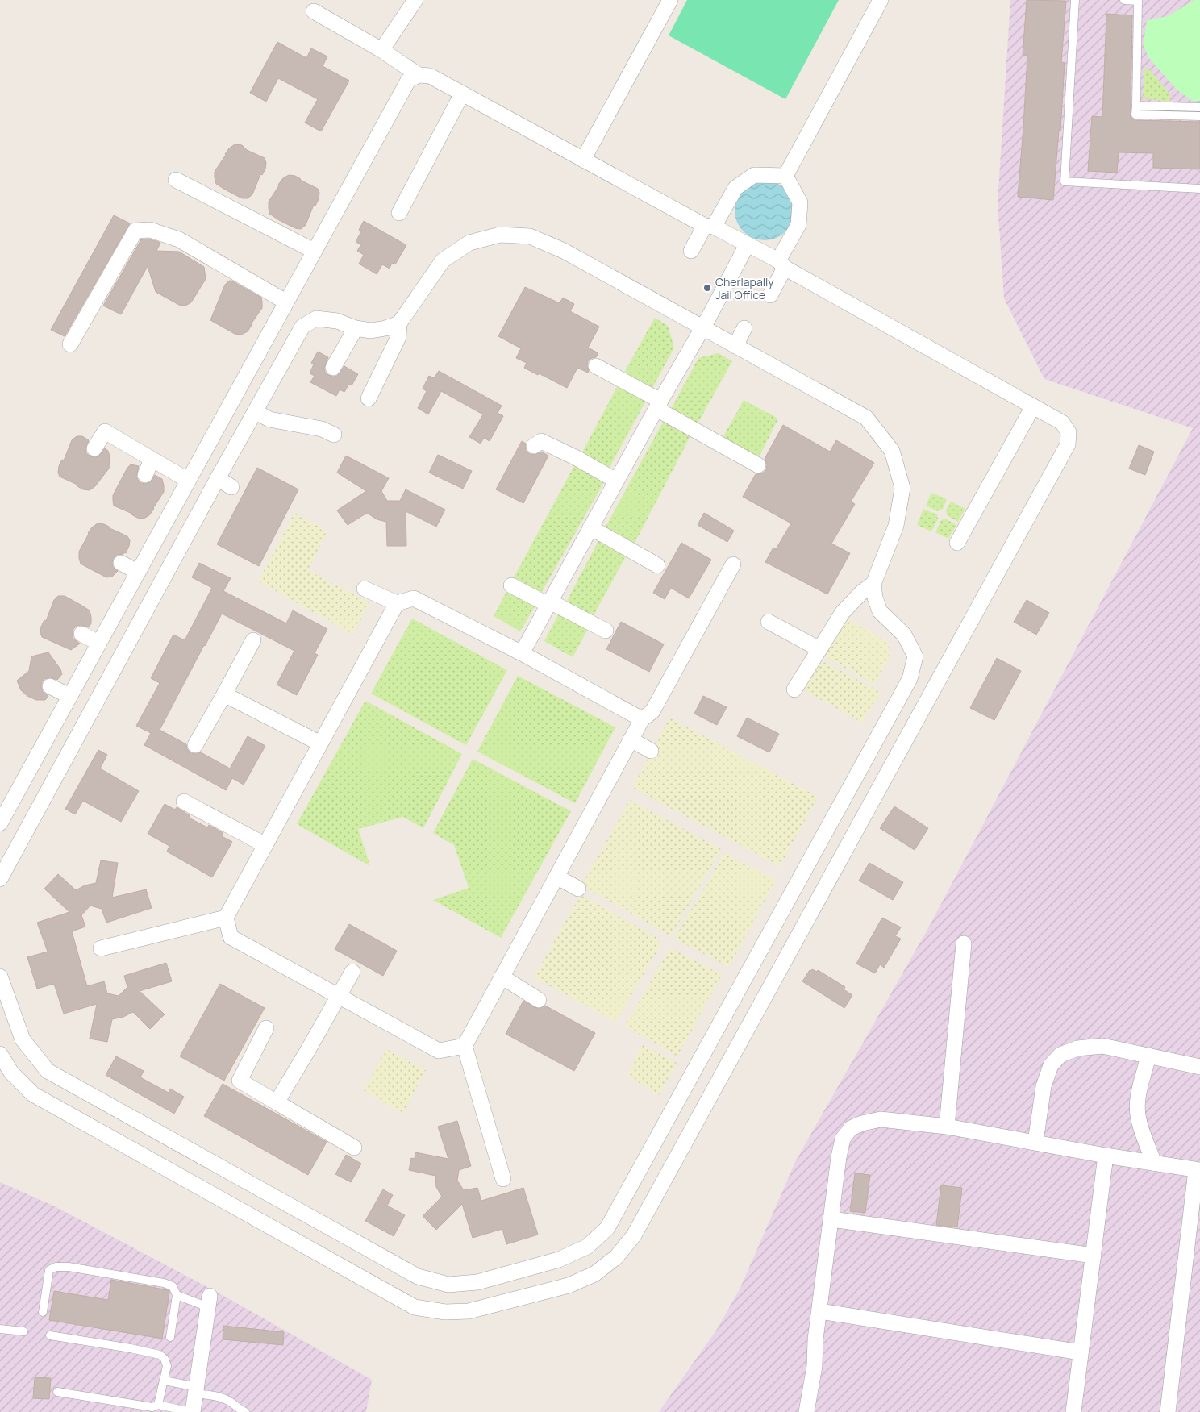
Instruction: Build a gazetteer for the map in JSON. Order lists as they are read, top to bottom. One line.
{"places":["Cherlapally Jail Office"]}
